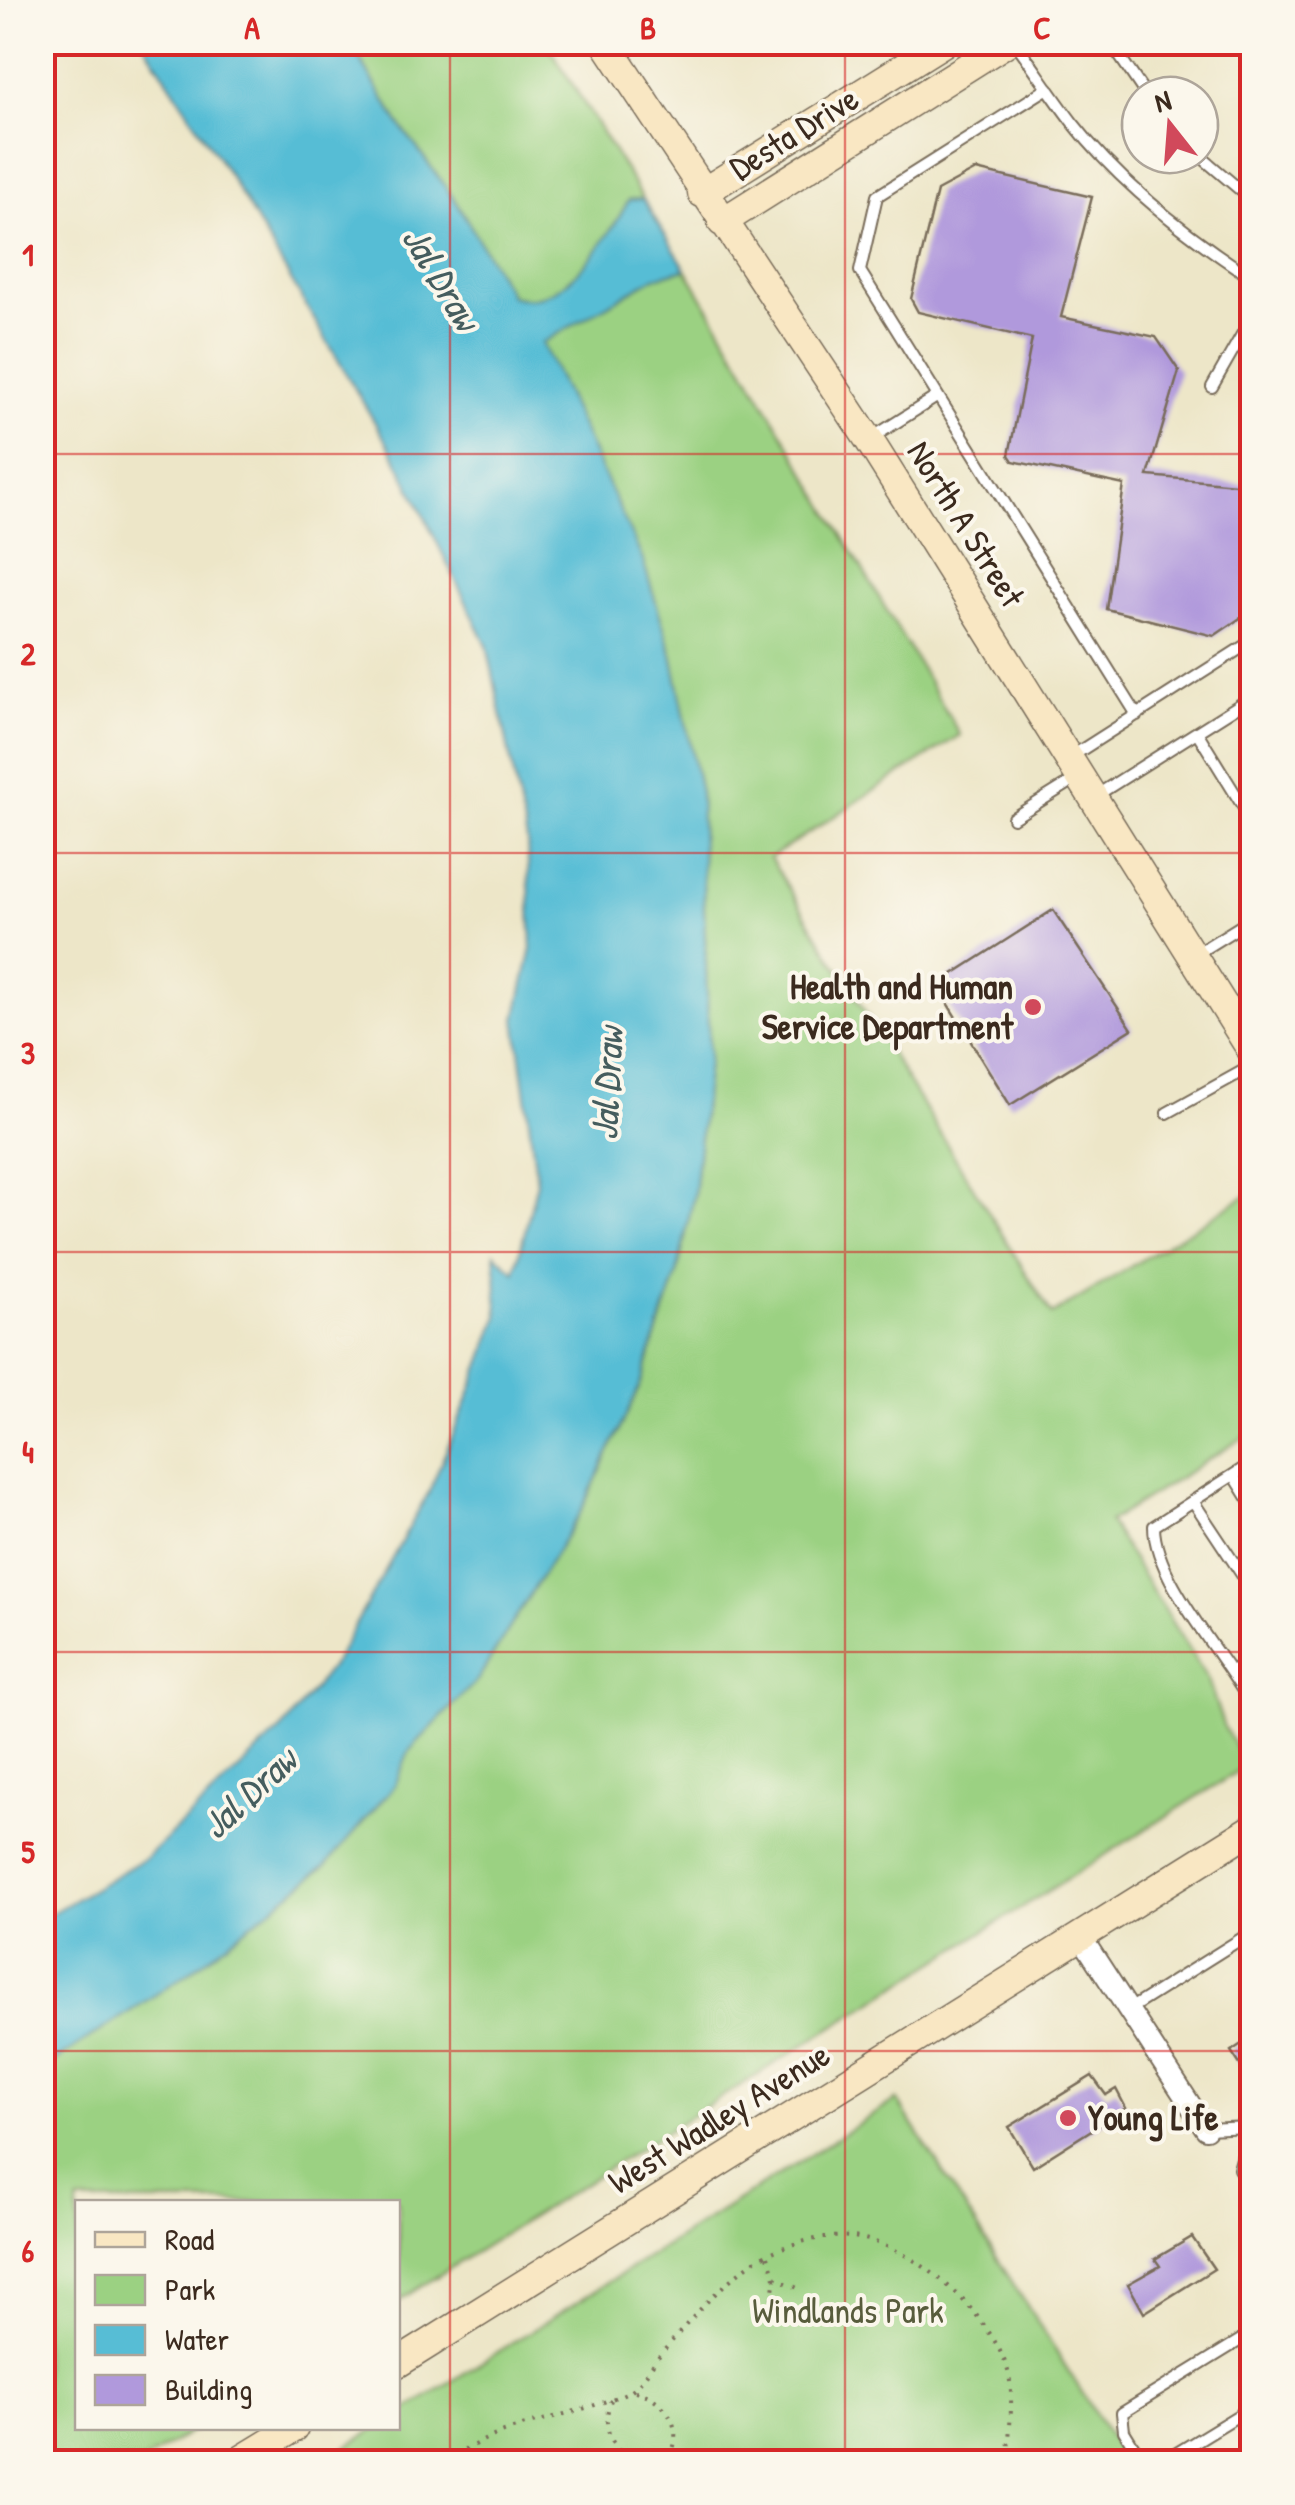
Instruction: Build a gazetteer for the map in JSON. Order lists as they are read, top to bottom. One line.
{"streets":{"main road":["Desta Drive","North A Street","West Wadley Avenue"]},"crossings":[["Desta Drive","North A Street"]],"water":["Jal Draw"],"parks":["Windlands Park"],"places":["Health and Human Service Department","Young Life"],"legend":["Road","Park","Water","Building"],"north":"top","grid":{"columns":["A","B","C"],"rows":["1","2","3","4","5","6"]}}
